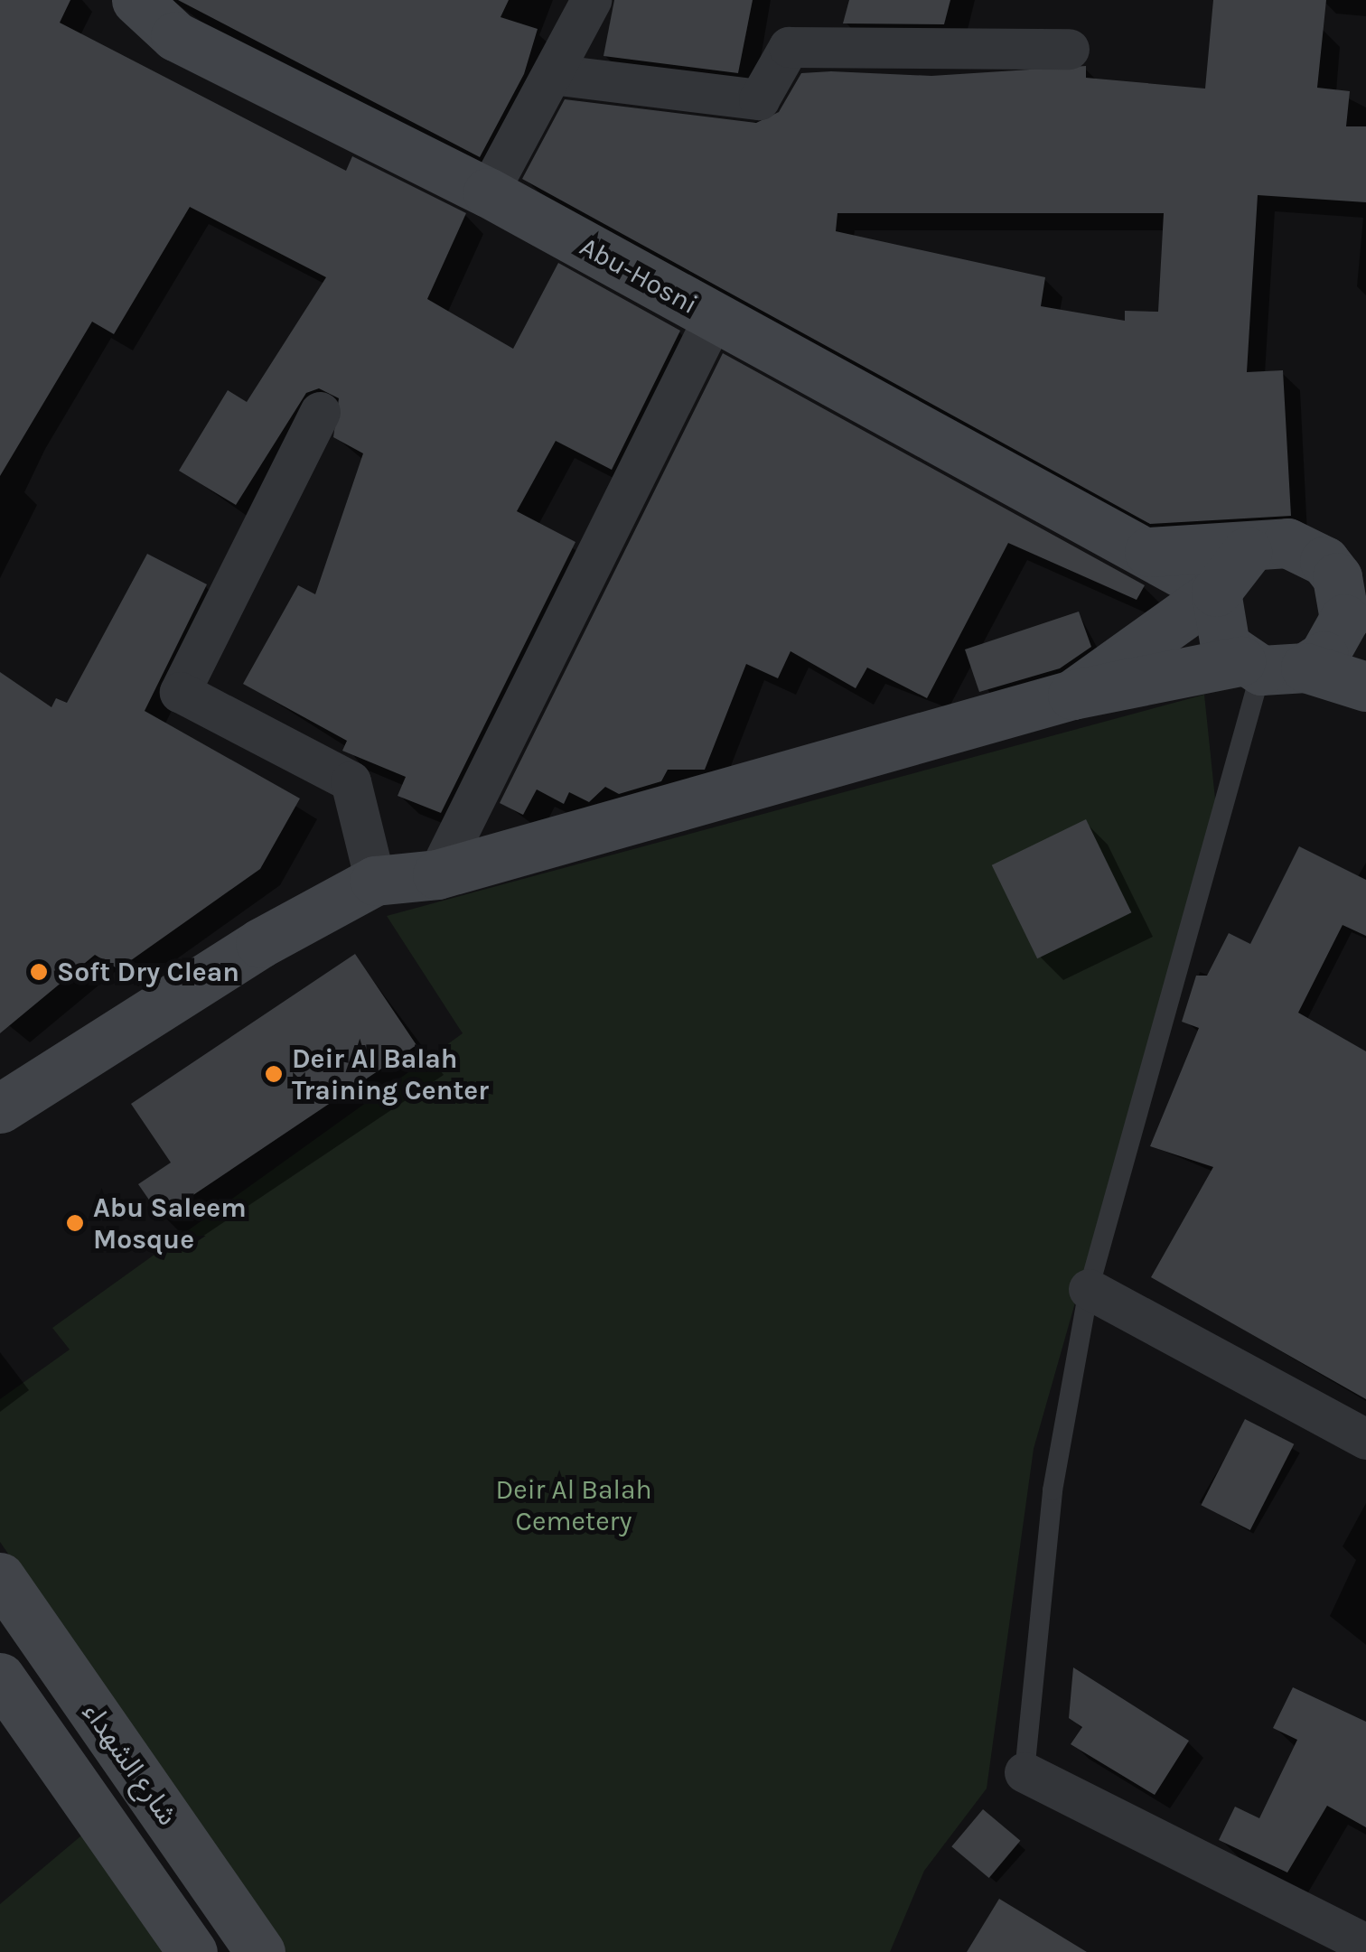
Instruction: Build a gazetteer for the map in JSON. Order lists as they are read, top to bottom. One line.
{"streets":{"street":["Abu-Hosni","شارع الشهداء"]},"parks":["Deir Al Balah Cemetery"],"places":["Soft Dry Clean","Deir Al Balah Training Center","Abu Saleem Mosque"]}
